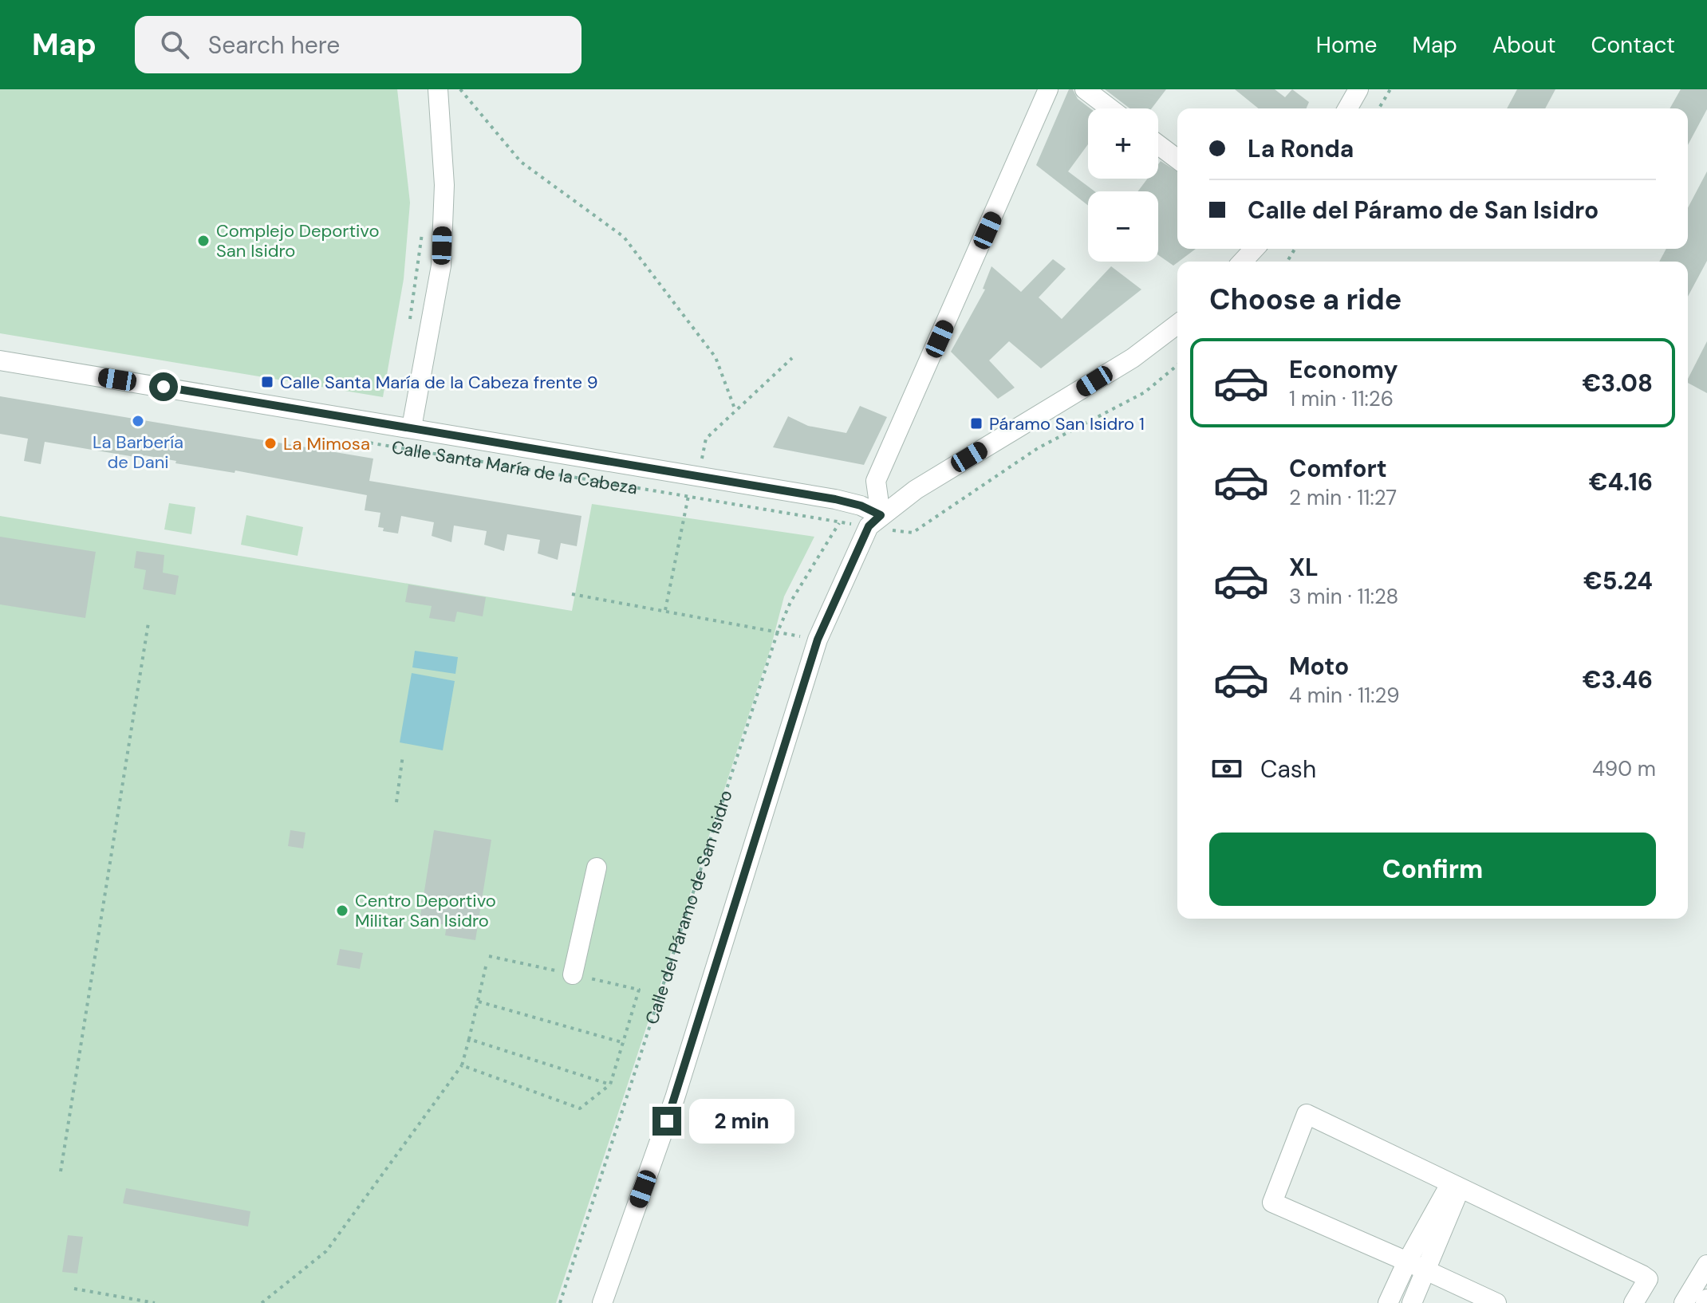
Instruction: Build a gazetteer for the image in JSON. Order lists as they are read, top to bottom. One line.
{"streets":{"street":["Calle Santa María de la Cabeza"],"path":["Calle del Páramo de San Isidro"]},"crossings":[["Calle Santa María de la Cabeza","Calle del Páramo de San Isidro"]],"places":{"other":["Complejo Deportivo San Isidro","La Barbería de Dani","La Mimosa","Centro Deportivo Militar San Isidro"],"transit":["Calle Santa María de la Cabeza frente 9","Páramo San Isidro 1"]},"page":{"header":"Map","search":"Search here","nav":["Home","Map","About","Contact"],"map_buttons":["+","−"],"banner":["La Ronda","Calle del Páramo de San Isidro"],"heading":"Choose a ride","list":[{"name":"Economy","note":"1 min · 11:26","value":"€3.08"},{"name":"Comfort","note":"2 min · 11:27","value":"€4.16"},{"name":"XL","note":"3 min · 11:28","value":"€5.24"},{"name":"Moto","note":"4 min · 11:29","value":"€3.46"}],"pay":["Cash","490 m"],"buttons":"Confirm","bubble":"2 min"}}
